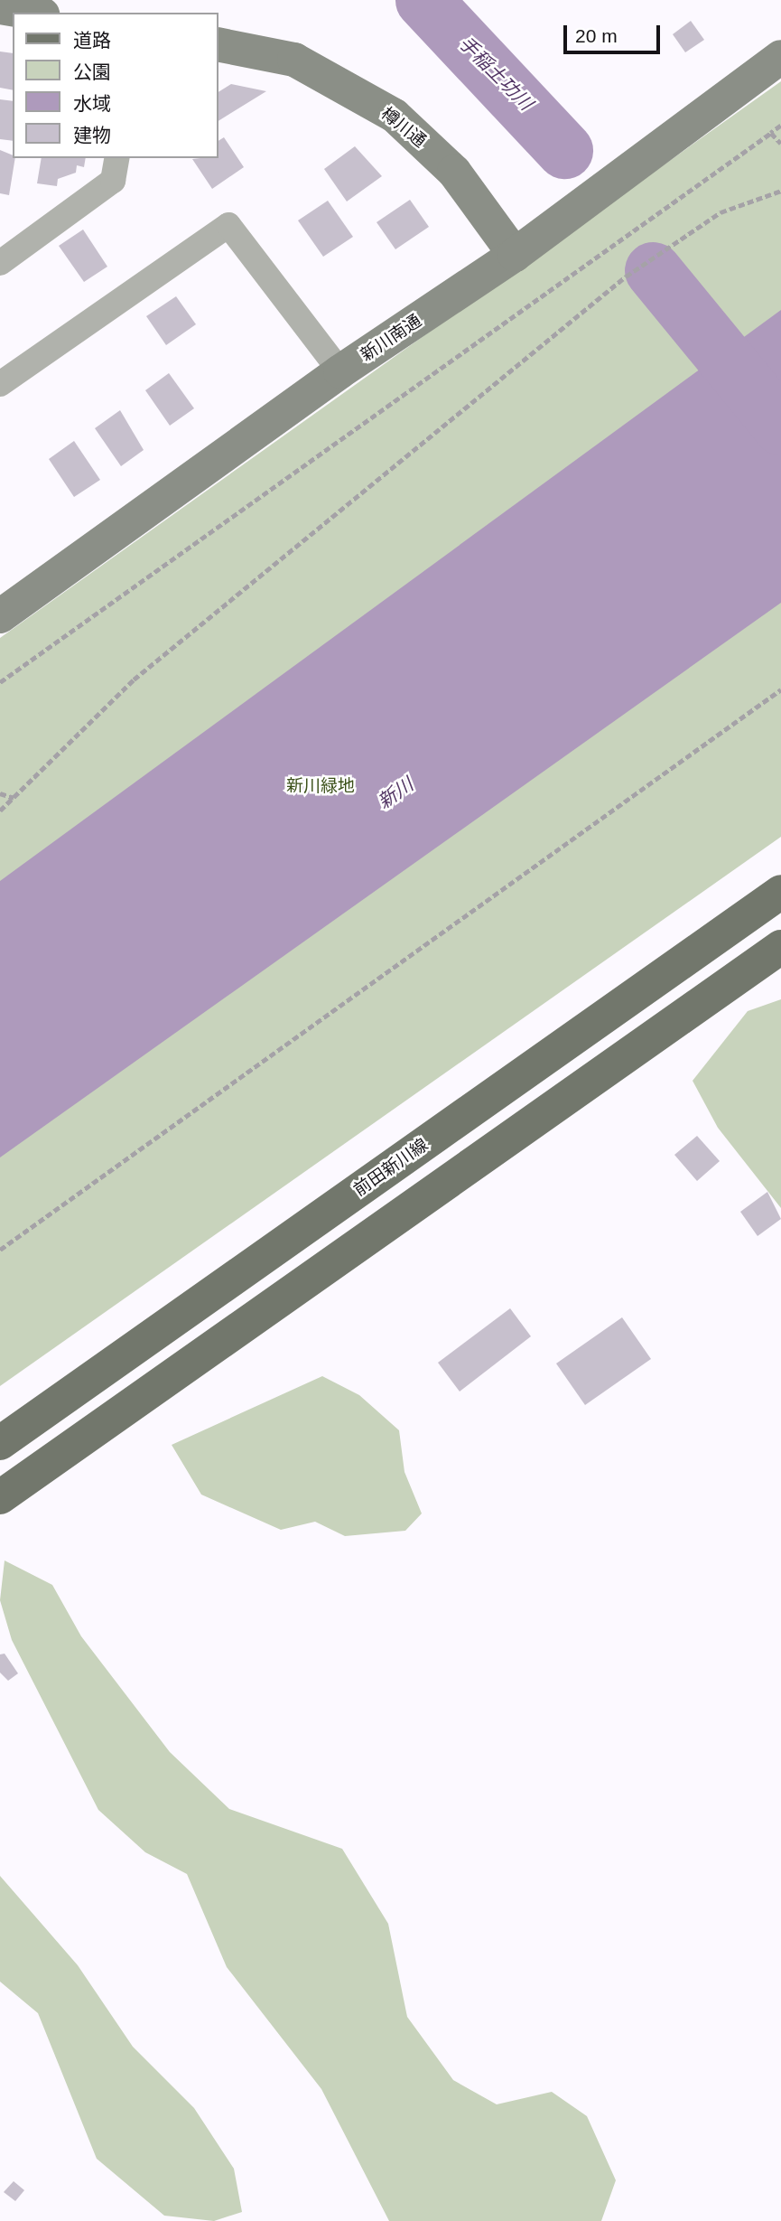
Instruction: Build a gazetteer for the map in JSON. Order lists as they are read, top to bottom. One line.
{"streets":{"main road":["前田新川線"],"street":["樽川通","新川南通"]},"crossings":[["樽川通","新川南通"]],"water":["手稲土功川","新川"],"parks":["新川緑地"],"legend":["道路","公園","水域","建物"],"scale_bar":"20 m"}
